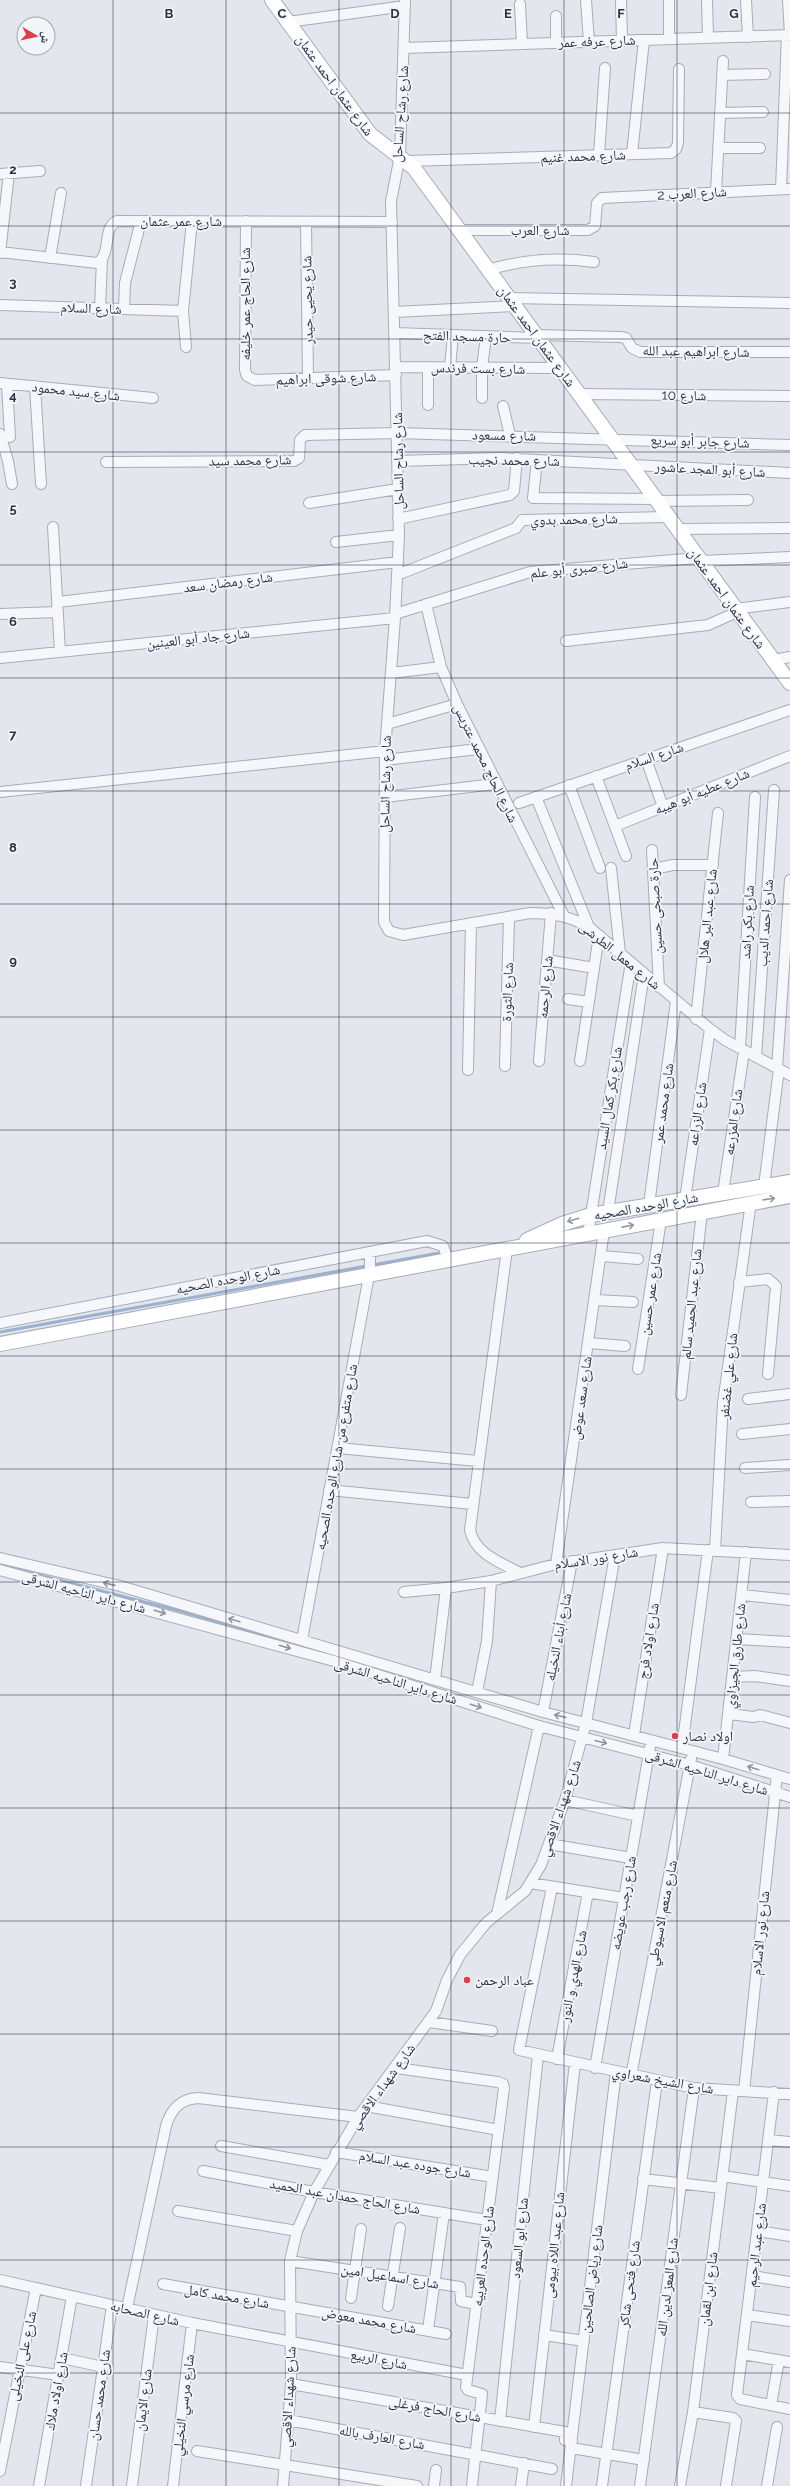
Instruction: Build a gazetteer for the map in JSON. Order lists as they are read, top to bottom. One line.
{"streets":{"street":["شارع عرفه عمر","شارع عثمان احمد عثمان","شارع رشاح الساحل","شارع محمد غنيم","شارع العرب 2","شارع عمر عثمان","شارع العرب","شارع يحيى حيدر","شارع الحاج عمر خليفه","شارع السلام","حارة مسجد الفتح","شارع ابراهيم عبد الله","شارع بست فرندس","شارع شوقى ابراهيم","شارع سيد محمود","شارع 10","شارع مسعود","شارع جابر أبو سريع","شارع محمد سيد","شارع محمد نجيب","شارع أبو المجد عاشور","شارع محمد بدوي","شارع صبرى أبو علم","شارع رمضان سعد","شارع جاد أبو العينين","شارع الحاج محمد عتريس","شارع عطيه أبو هيبه","حارة صبحى حسين","شارع عبد البر هلال","شارع بكر راشد","شارع احمد الديب","شارع معمل الطرشى","شارع الرحمه","شارع الثورة","شارع بكر كمال السيد","شارع محمد عمر","شارع الزراعه","شارع المزرعه","شارع الوحده الصحيه","شارع عمر حسين","شارع عبد الحميد سالم","شارع علي غضنفر","شارع سعد عوض","شارع متفرع من شارع الوحده الصحيه","شارع نور الاسلام","شارع داير الناحيه الشرقى","شارع أبناء النخيله","شارع اولاد فرج","شارع طارق الجيزاوي","شارع شهداء الاقصي","شارع رجب عويضه","شارع منعم الاسيوطي","شارع الهدي و النور","شارع الشيخ شعراوي","شارع جوده عبد السلام","شارع الحاج حمدان عبد الحميد","شارع ابو السعود","شارع عبد اللاه بيومى","شارع عبد الرحيم","شارع الوحده العربيه","شارع اسماعيل امين","شارع رياض الصالحين","شارع فتحى شاكر","شارع المعز لدين الله","شارع ابن لقمان","شارع محمد كامل","شارع الصحابه","شارع محمد معوض","شارع على النخيلى","شارع الربيع","شارع اولاد ملاك","شارع محمد حسان","شارع الايمان","شارع مرسي النخيلي","شارع الحاج فرغلى","شارع العارف بالله"]},"crossings":[["شارع عرفه عمر","شارع رشاح الساحل"],["شارع عثمان احمد عثمان","شارع رشاح الساحل"],["شارع عثمان احمد عثمان","شارع محمد غنيم"],["شارع عثمان احمد عثمان","شارع العرب"],["شارع عثمان احمد عثمان","حارة مسجد الفتح"],["شارع عثمان احمد عثمان","شارع ابراهيم عبد الله"],["شارع عثمان احمد عثمان","شارع بست فرندس"],["شارع عثمان احمد عثمان","شارع 10"],["شارع عثمان احمد عثمان","شارع مسعود"],["شارع عثمان احمد عثمان","شارع جابر أبو سريع"],["شارع عثمان احمد عثمان","شارع محمد نجيب"],["شارع عثمان احمد عثمان","شارع أبو المجد عاشور"],["شارع عثمان احمد عثمان","شارع محمد بدوي"],["شارع عثمان احمد عثمان","شارع صبرى أبو علم"],["شارع رشاح الساحل","شارع محمد غنيم"],["شارع رشاح الساحل","شارع عمر عثمان"],["شارع رشاح الساحل","حارة مسجد الفتح"],["شارع رشاح الساحل","شارع بست فرندس"],["شارع رشاح الساحل","شارع شوقى ابراهيم"],["شارع رشاح الساحل","شارع مسعود"],["شارع رشاح الساحل","شارع محمد سيد"],["شارع رشاح الساحل","شارع محمد نجيب"],["شارع رشاح الساحل","شارع محمد بدوي"],["شارع رشاح الساحل","شارع صبرى أبو علم"],["شارع رشاح الساحل","شارع رمضان سعد"],["شارع رشاح الساحل","شارع جاد أبو العينين"],["شارع رشاح الساحل","شارع معمل الطرشى"],["شارع العرب 2","شارع العرب"],["شارع عمر عثمان","شارع يحيى حيدر"],["شارع عمر عثمان","شارع الحاج عمر خليفه"],["شارع يحيى حيدر","شارع شوقى ابراهيم"],["شارع الحاج عمر خليفه","شارع شوقى ابراهيم"],["حارة مسجد الفتح","شارع ابراهيم عبد الله"],["شارع بست فرندس","شارع شوقى ابراهيم"],["شارع مسعود","شارع جابر أبو سريع"],["شارع مسعود","شارع محمد سيد"],["شارع محمد نجيب","شارع أبو المجد عاشور"],["شارع صبرى أبو علم","شارع جاد أبو العينين"],["شارع صبرى أبو علم","شارع الحاج محمد عتريس"],["شارع الحاج محمد عتريس","شارع معمل الطرشى"],["حارة صبحى حسين","شارع معمل الطرشى"],["شارع عبد البر هلال","شارع معمل الطرشى"],["شارع بكر راشد","شارع معمل الطرشى"],["شارع بكر راشد","شارع المزرعه"],["شارع احمد الديب","شارع معمل الطرشى"],["شارع معمل الطرشى","شارع الرحمه"],["شارع معمل الطرشى","شارع الثورة"],["شارع معمل الطرشى","شارع بكر كمال السيد"],["شارع معمل الطرشى","شارع محمد عمر"],["شارع معمل الطرشى","شارع الزراعه"],["شارع معمل الطرشى","شارع المزرعه"],["شارع بكر كمال السيد","شارع الوحده الصحيه"],["شارع محمد عمر","شارع الوحده الصحيه"],["شارع الزراعه","شارع الوحده الصحيه"],["شارع المزرعه","شارع الوحده الصحيه"],["شارع الوحده الصحيه","شارع عمر حسين"],["شارع الوحده الصحيه","شارع عبد الحميد سالم"],["شارع الوحده الصحيه","شارع علي غضنفر"],["شارع الوحده الصحيه","شارع سعد عوض"],["شارع الوحده الصحيه","شارع متفرع من شارع الوحده الصحيه"],["شارع علي غضنفر","شارع نور الاسلام"],["شارع علي غضنفر","شارع داير الناحيه الشرقى"],["شارع سعد عوض","شارع نور الاسلام"],["شارع متفرع من شارع الوحده الصحيه","شارع داير الناحيه الشرقى"],["شارع نور الاسلام","شارع داير الناحيه الشرقى"],["شارع نور الاسلام","شارع أبناء النخيله"],["شارع نور الاسلام","شارع اولاد فرج"],["شارع نور الاسلام","شارع طارق الجيزاوي"],["شارع نور الاسلام","شارع شهداء الاقصي"],["شارع نور الاسلام","شارع الشيخ شعراوي"],["شارع داير الناحيه الشرقى","شارع أبناء النخيله"],["شارع داير الناحيه الشرقى","شارع اولاد فرج"],["شارع داير الناحيه الشرقى","شارع طارق الجيزاوي"],["شارع داير الناحيه الشرقى","شارع شهداء الاقصي"],["شارع داير الناحيه الشرقى","شارع رجب عويضه"],["شارع داير الناحيه الشرقى","شارع منعم الاسيوطي"],["شارع شهداء الاقصي","شارع جوده عبد السلام"],["شارع شهداء الاقصي","شارع الحاج حمدان عبد الحميد"],["شارع شهداء الاقصي","شارع الوحده العربيه"],["شارع شهداء الاقصي","شارع اسماعيل امين"],["شارع شهداء الاقصي","شارع محمد كامل"],["شارع شهداء الاقصي","شارع الصحابه"],["شارع شهداء الاقصي","شارع محمد معوض"],["شارع شهداء الاقصي","شارع الربيع"],["شارع شهداء الاقصي","شارع الحاج فرغلى"],["شارع شهداء الاقصي","شارع العارف بالله"],["شارع رجب عويضه","شارع الشيخ شعراوي"],["شارع منعم الاسيوطي","شارع الشيخ شعراوي"],["شارع الهدي و النور","شارع الشيخ شعراوي"],["شارع الشيخ شعراوي","شارع ابو السعود"],["شارع الشيخ شعراوي","شارع عبد اللاه بيومى"],["شارع الشيخ شعراوي","شارع عبد الرحيم"],["شارع الشيخ شعراوي","شارع رياض الصالحين"],["شارع الشيخ شعراوي","شارع فتحى شاكر"],["شارع الشيخ شعراوي","شارع المعز لدين الله"],["شارع الشيخ شعراوي","شارع ابن لقمان"],["شارع جوده عبد السلام","شارع الوحده العربيه"],["شارع الحاج حمدان عبد الحميد","شارع الوحده العربيه"],["شارع ابو السعود","شارع الحاج فرغلى"],["شارع عبد اللاه بيومى","شارع الحاج فرغلى"],["شارع الوحده العربيه","شارع اسماعيل امين"],["شارع الوحده العربيه","شارع الربيع"],["شارع الوحده العربيه","شارع الحاج فرغلى"],["شارع رياض الصالحين","شارع الحاج فرغلى"],["شارع محمد كامل","شارع محمد معوض"],["شارع الصحابه","شارع على النخيلى"],["شارع الصحابه","شارع الربيع"],["شارع الصحابه","شارع اولاد ملاك"],["شارع الصحابه","شارع محمد حسان"],["شارع الصحابه","شارع الايمان"],["شارع الصحابه","شارع مرسي النخيلي"]],"places":["اولاد نصار","عباد الرحمن"],"north":"right","grid":{"columns":["B","C","D","E","F","G"],"rows":["2","3","4","5","6","7","8","9"]}}
